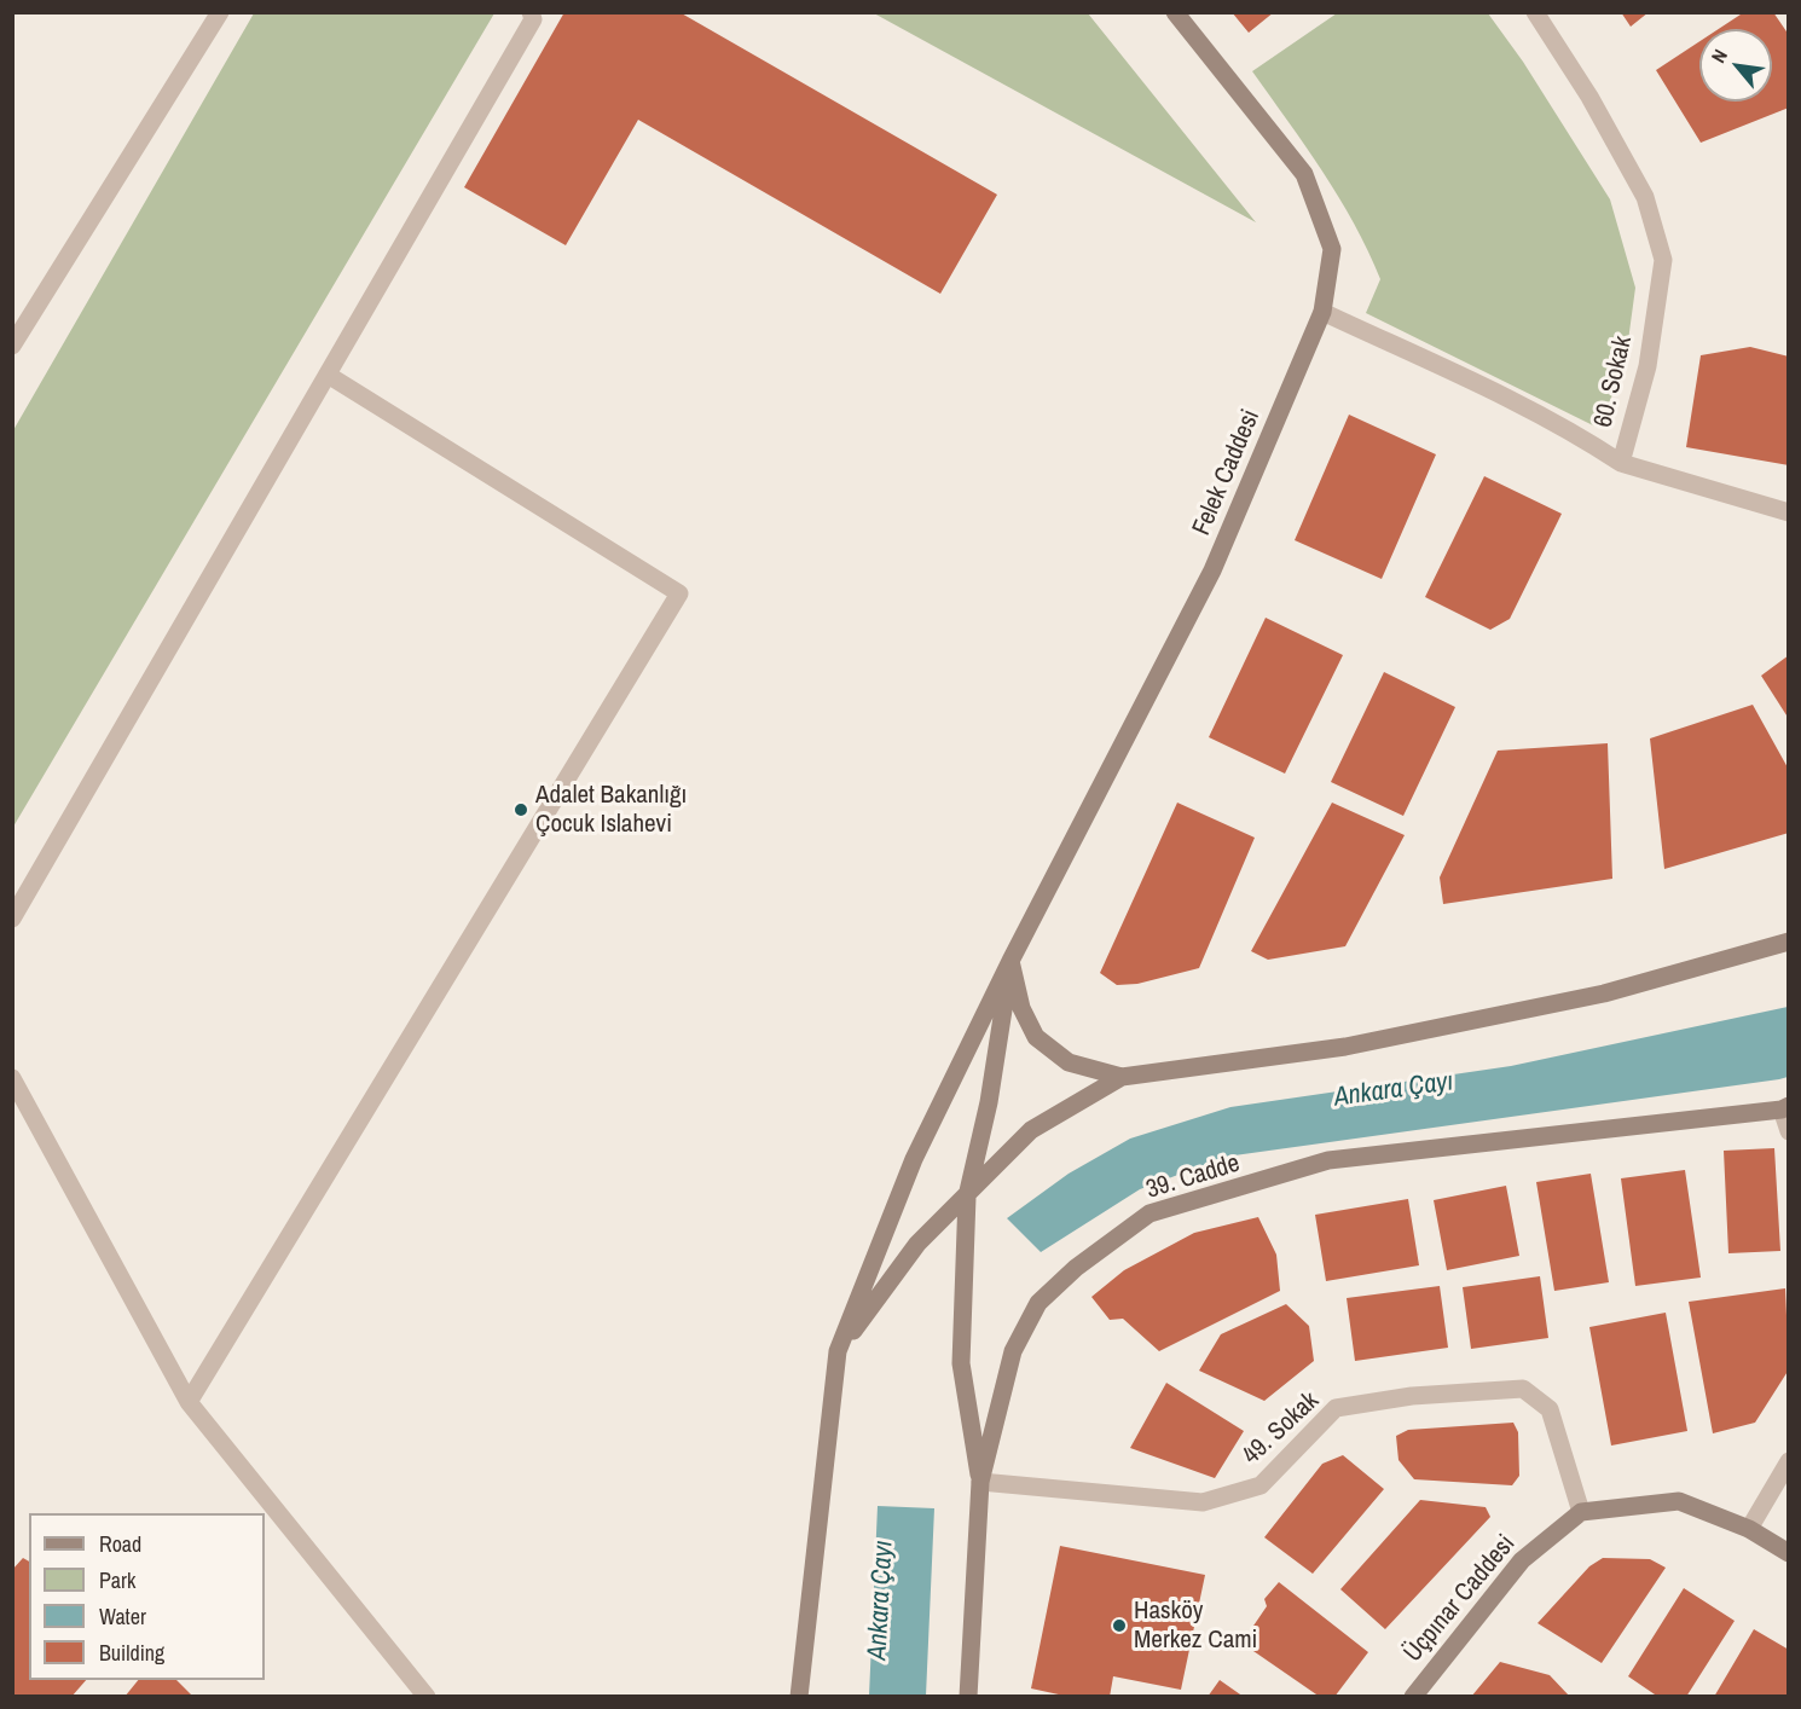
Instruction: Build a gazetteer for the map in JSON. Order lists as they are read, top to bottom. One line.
{"streets":{"street":["60. Sokak","Felek Caddesi","39. Cadde","49. Sokak","Üçpınar Caddesi"]},"crossings":[["60. Sokak","Felek Caddesi"],["39. Cadde","49. Sokak"],["49. Sokak","Üçpınar Caddesi"]],"water":["Ankara Çayı"],"places":["Adalet Bakanlığı Çocuk Islahevi","Hasköy Merkez Cami"],"legend":["Road","Park","Water","Building"],"north":"top left"}
